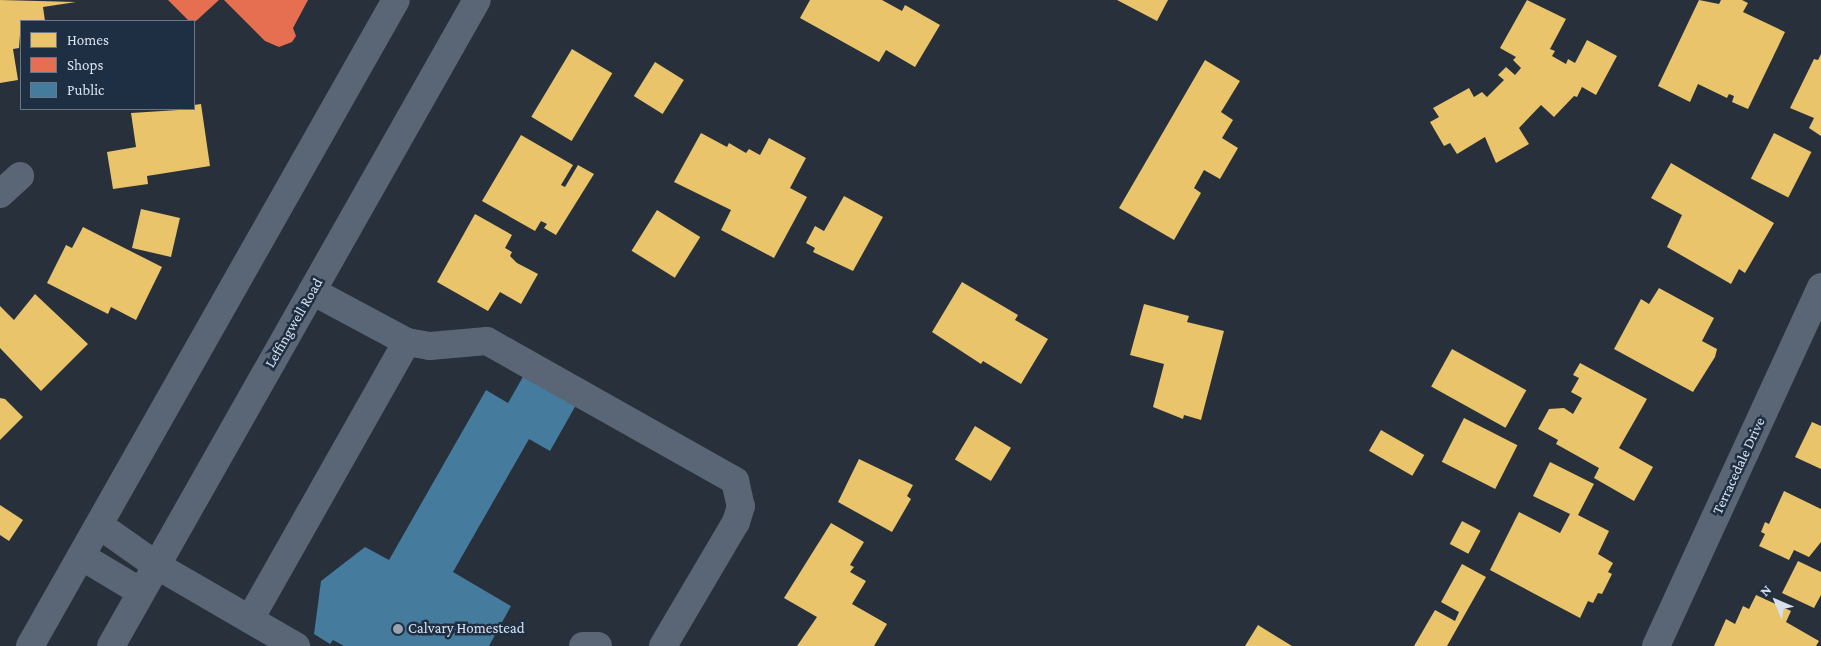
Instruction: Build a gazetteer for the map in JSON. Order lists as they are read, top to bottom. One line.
{"streets":{"main road":["Leffingwell Road","Terracedale Drive"]},"places":["Calvary Homestead"],"legend":["Homes","Shops","Public"],"north":"top left"}
